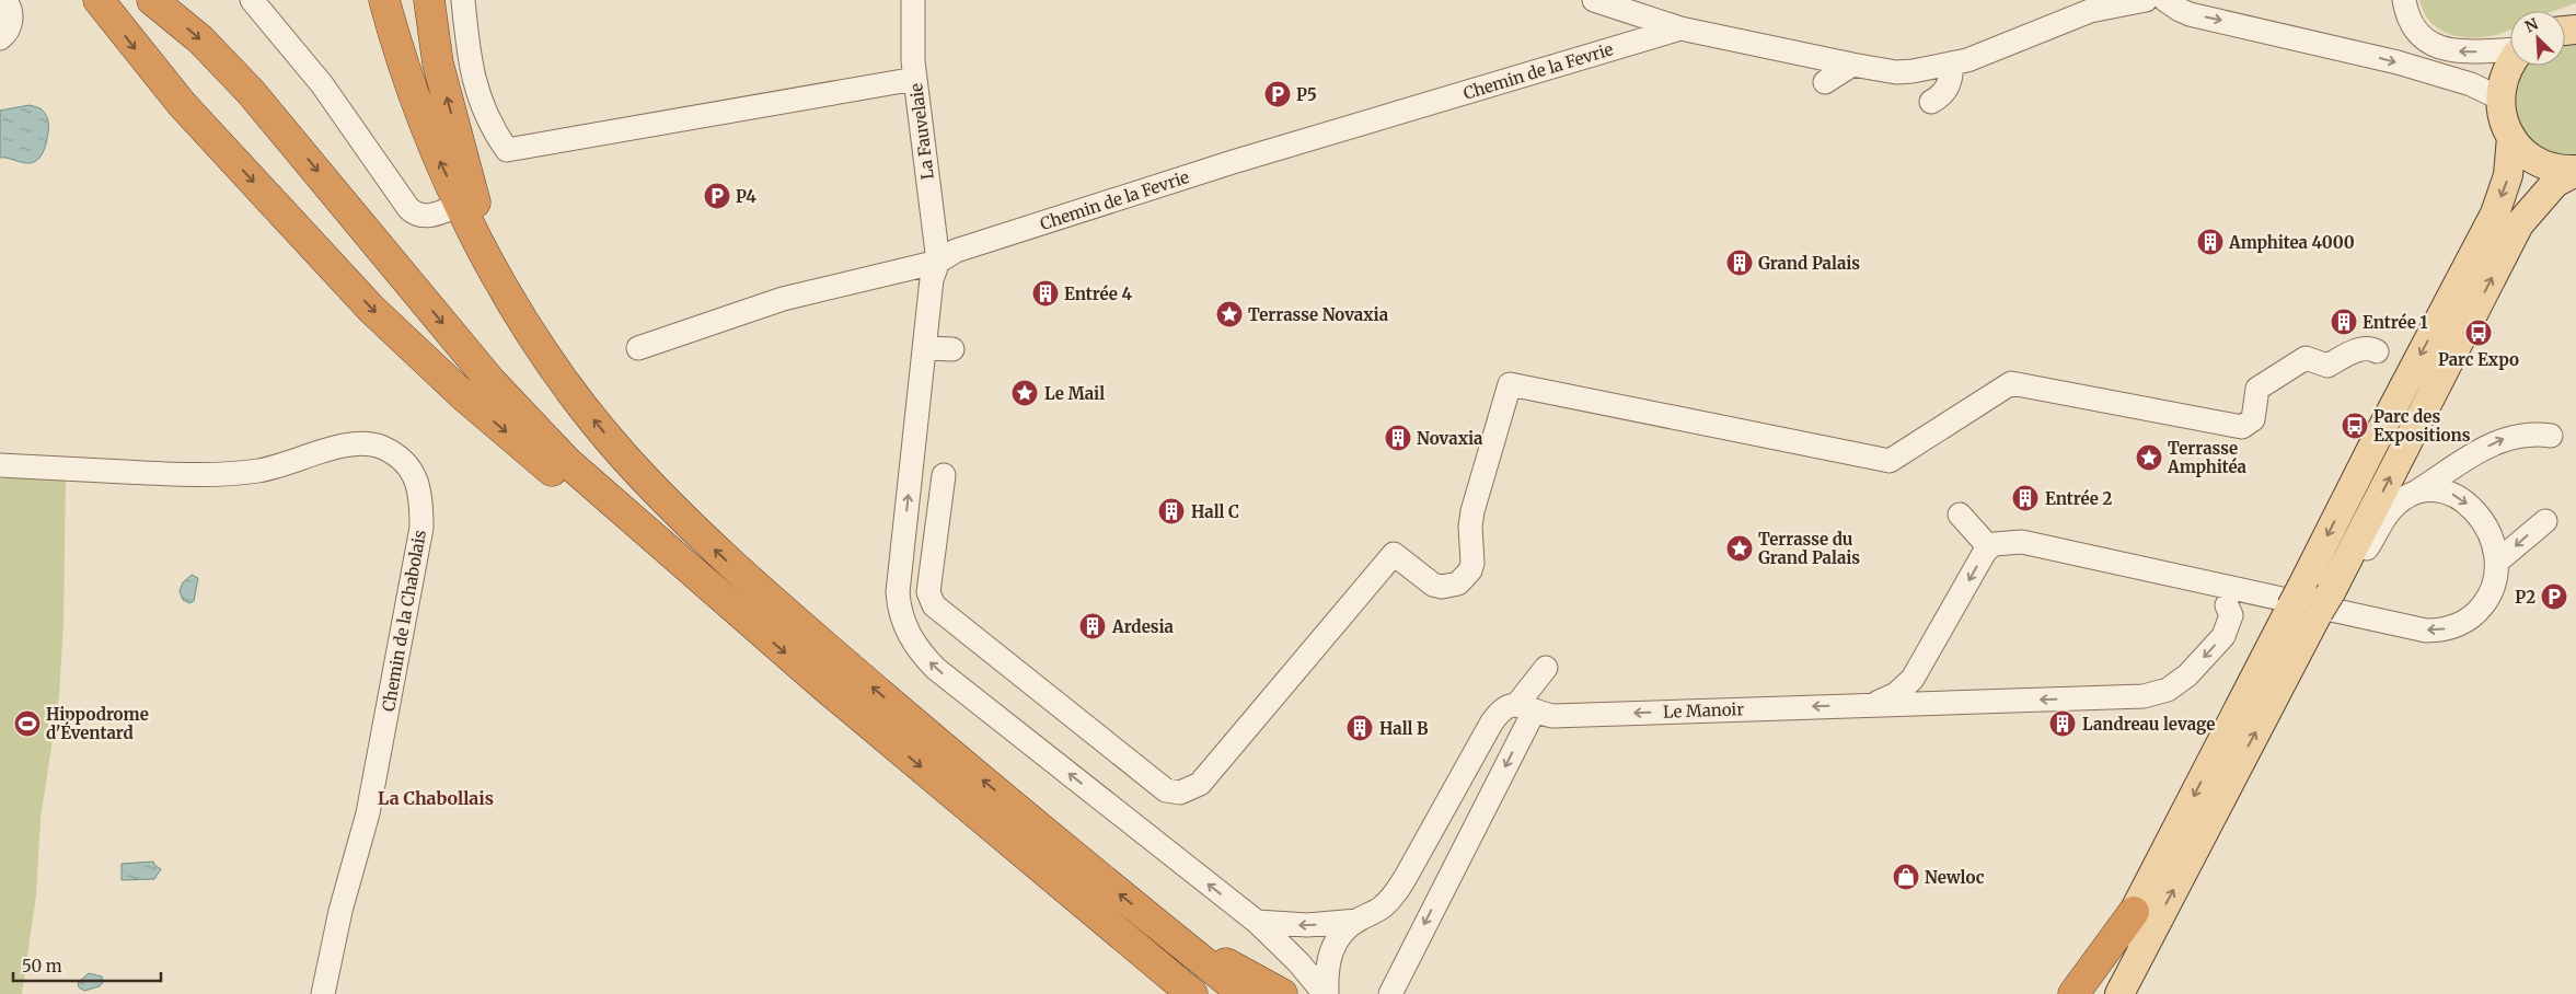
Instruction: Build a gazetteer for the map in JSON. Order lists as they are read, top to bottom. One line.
{"streets":{"street":["Chemin de la Fevrie","La Fauvelaie","Chemin de la Chabolais","Le Manoir"]},"crossings":[["Chemin de la Fevrie","La Fauvelaie"]],"districts":["La Chabollais"],"places":{"parking":["P5","P4","P2"],"building":["Amphitea 4000","Grand Palais","Entrée 4","Entrée 1","Novaxia","Entrée 2","Hall C","Ardesia","Landreau levage","Hall B"],"place":["Terrasse Novaxia","Le Mail","Terrasse Amphitéa","Terrasse du Grand Palais"],"bus stop":["Parc Expo","Parc des Expositions"],"sports":["Hippodrome d'Éventard"],"shop":["Newloc"]},"scale_bar":"50 m","north":"top left"}
